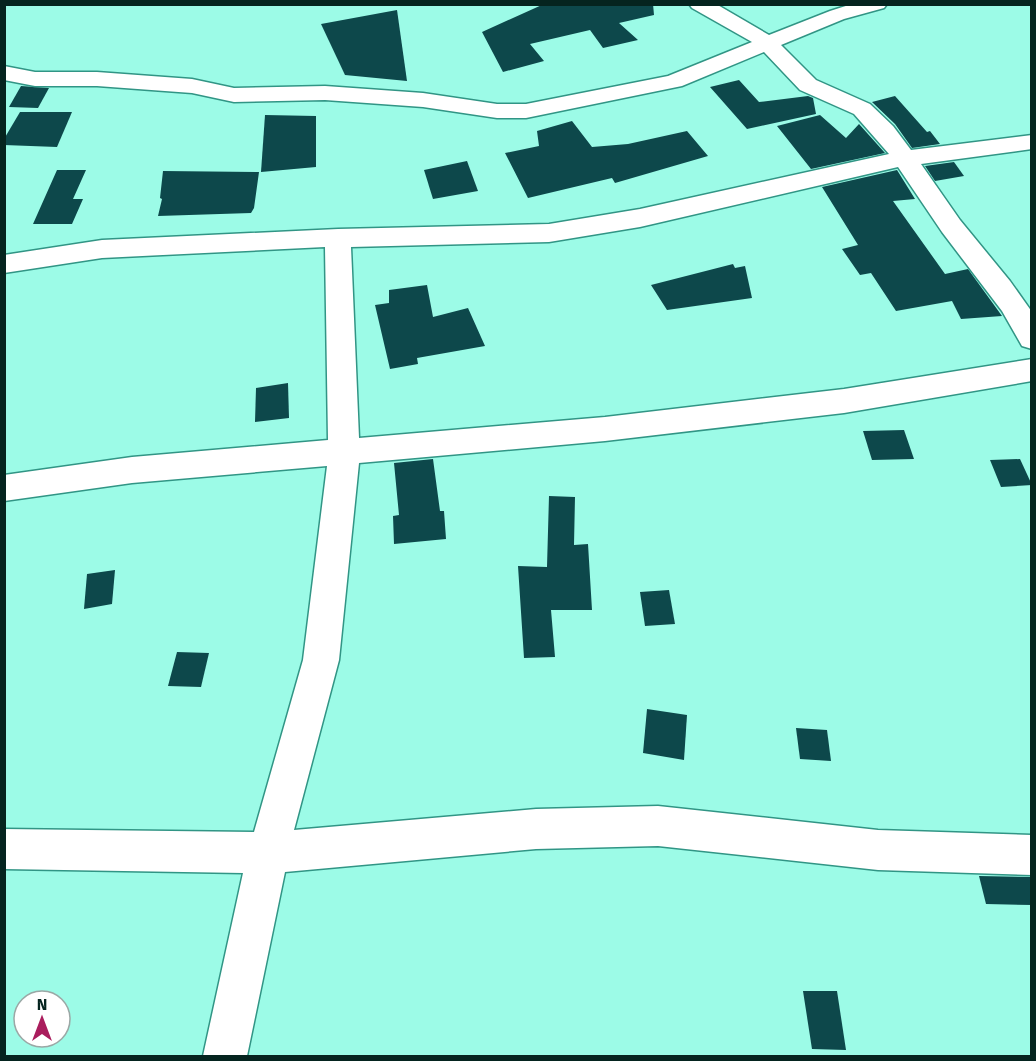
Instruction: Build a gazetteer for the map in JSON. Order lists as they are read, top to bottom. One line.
{"north":"top"}
